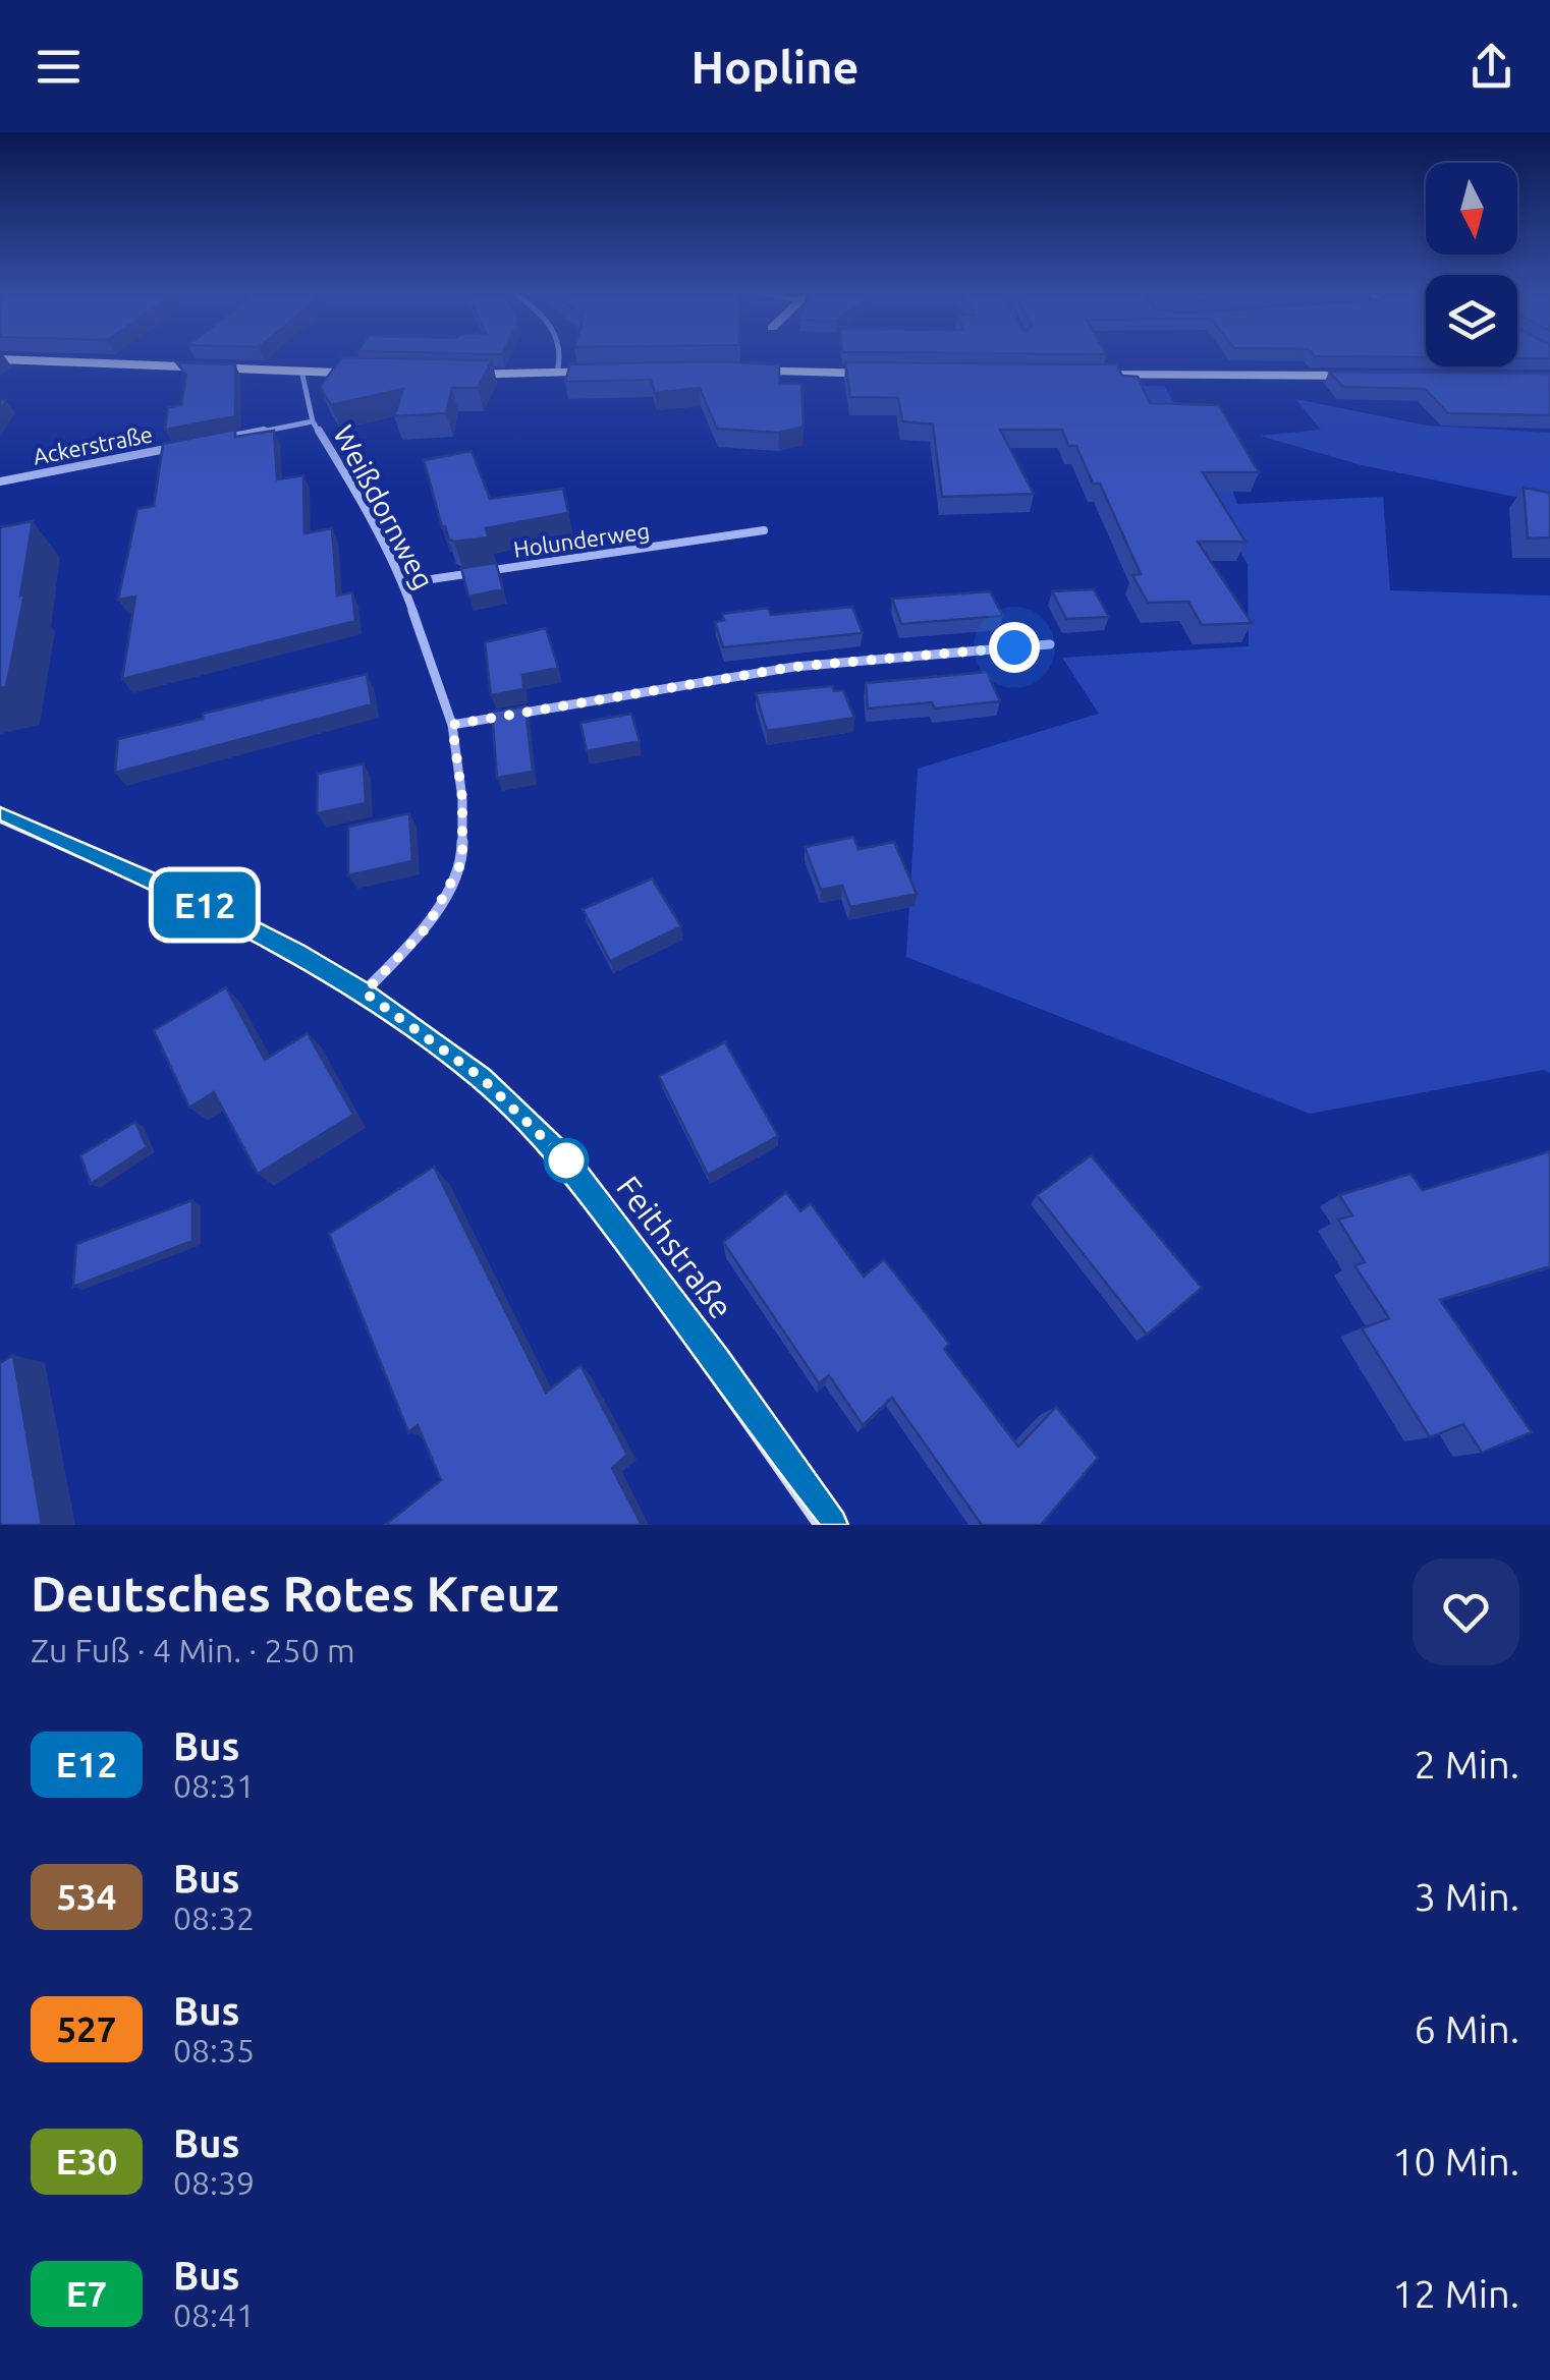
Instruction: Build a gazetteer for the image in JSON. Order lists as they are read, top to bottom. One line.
{"streets":{"main road":["Feithstraße"],"street":["Ackerstraße","Weißdornweg","Holunderweg"]},"crossings":[["Weißdornweg","Holunderweg"],["Weißdornweg","Feithstraße"]],"lines":["bus line E12"],"north":"bottom","page":{"header":"Hopline","on_map":"E12","heading":["Deutsches Rotes Kreuz","Zu Fuß · 4 Min. · 250 m"],"list":[{"mark":"E12","name":"Bus","note":"08:31","value":"2 Min."},{"mark":"534","name":"Bus","note":"08:32","value":"3 Min."},{"mark":"527","name":"Bus","note":"08:35","value":"6 Min."},{"mark":"E30","name":"Bus","note":"08:39","value":"10 Min."},{"mark":"E7","name":"Bus","note":"08:41","value":"12 Min."}]}}
